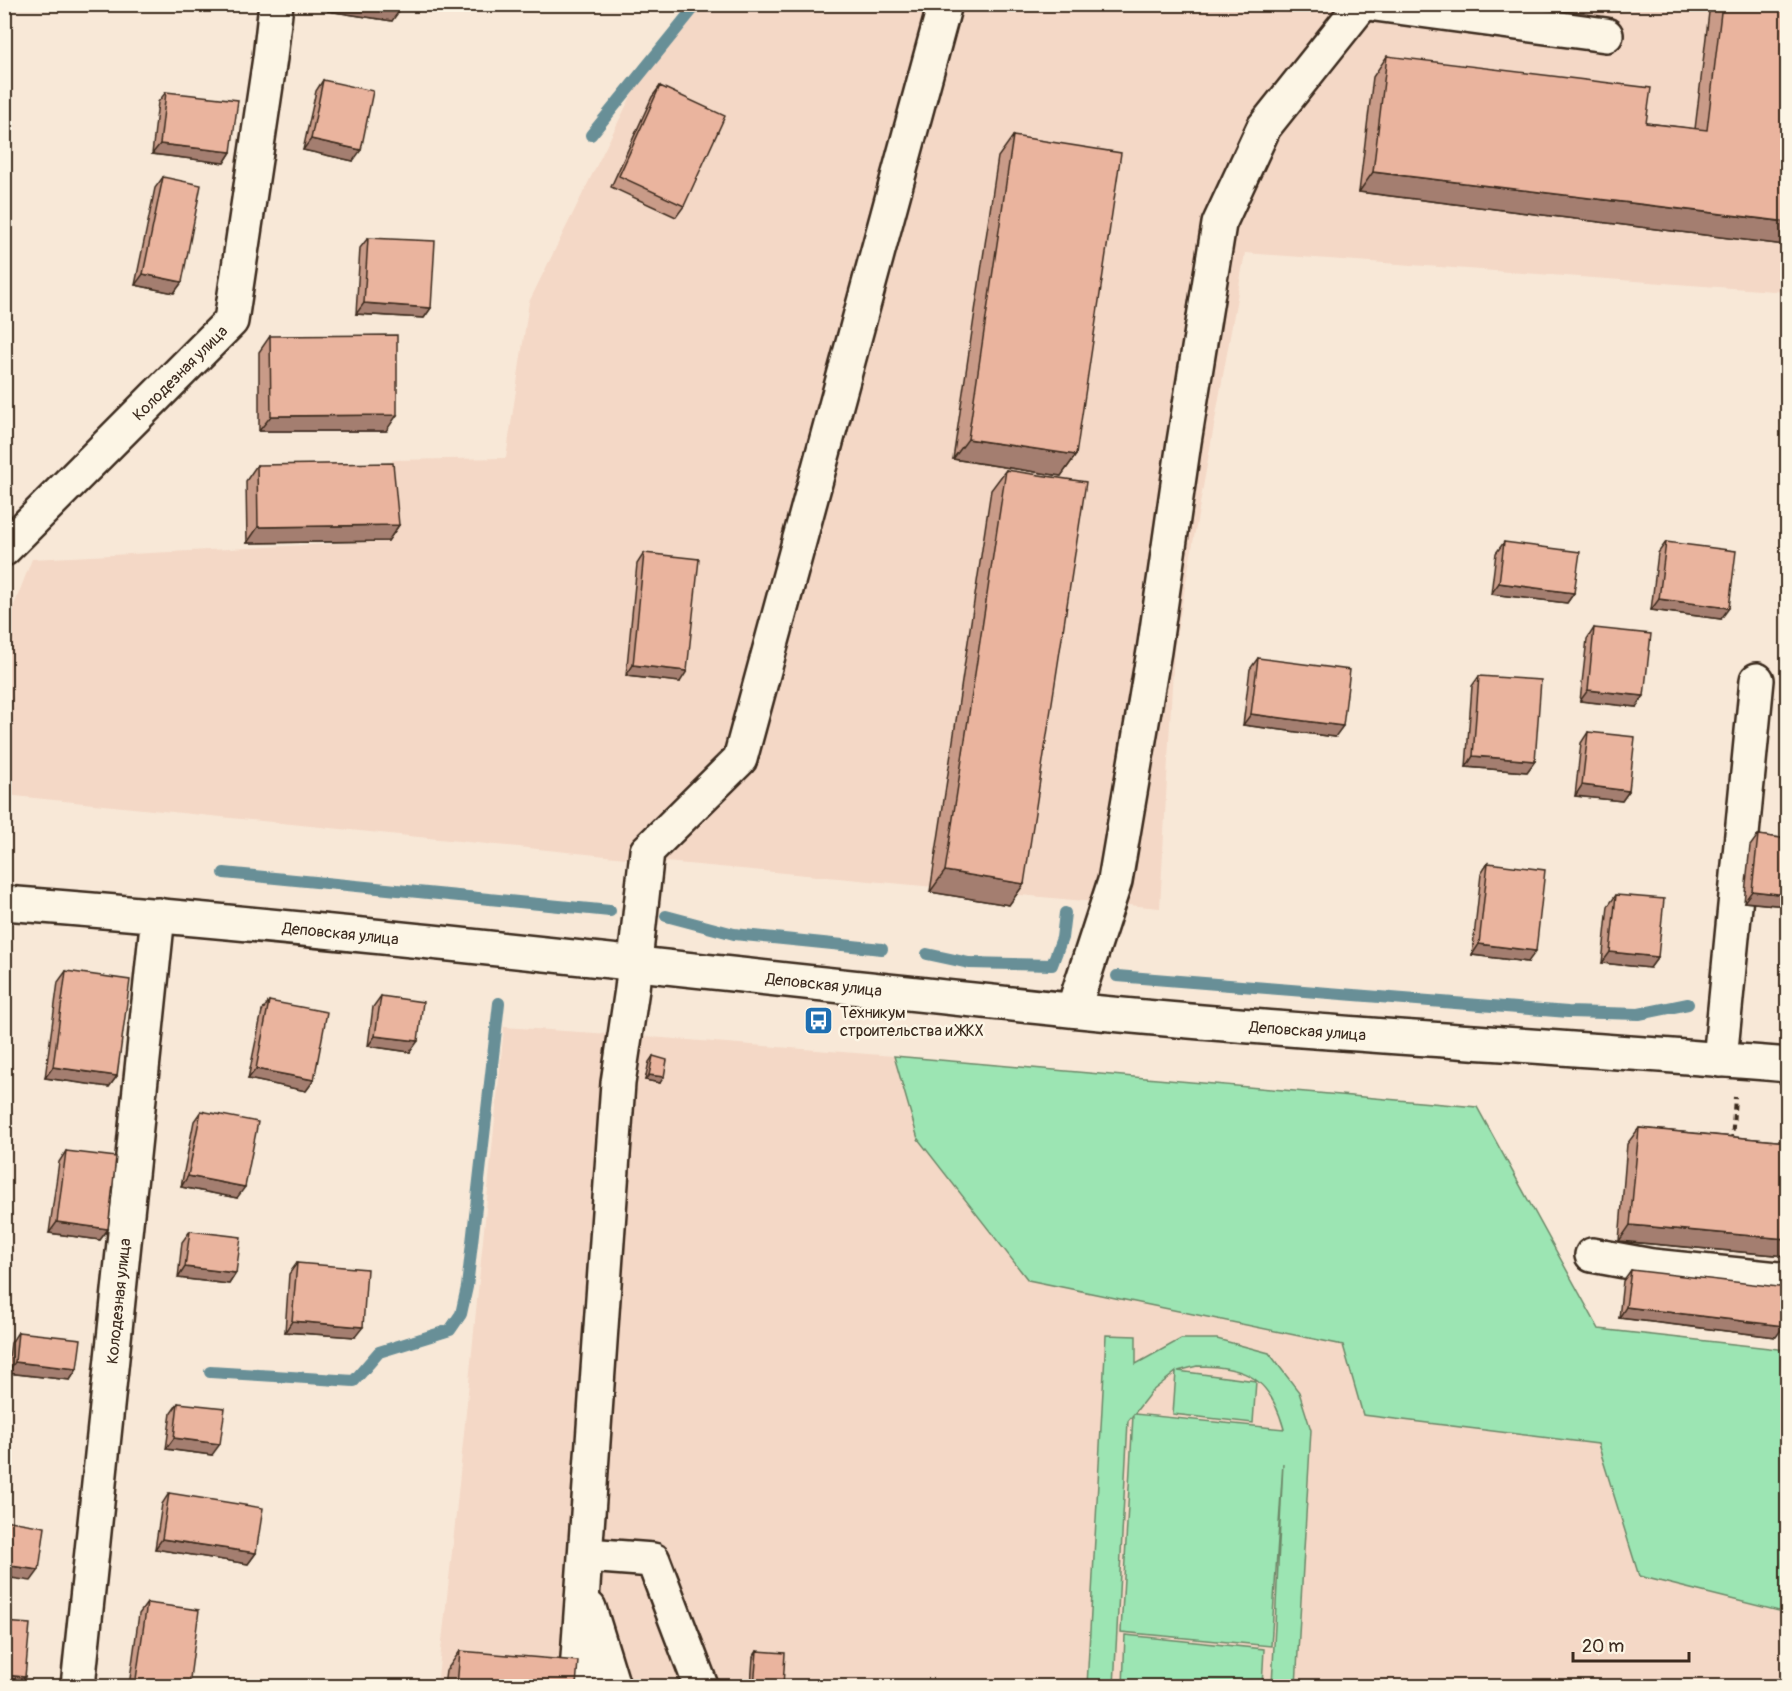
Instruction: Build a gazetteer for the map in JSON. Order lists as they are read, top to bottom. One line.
{"streets":{"street":["Колодезная улица","Деповская улица"]},"crossings":[["Колодезная улица","Деповская улица"]],"places":{"bus stop":["Техникум строительства и ЖКХ"]},"scale_bar":"20 m"}
